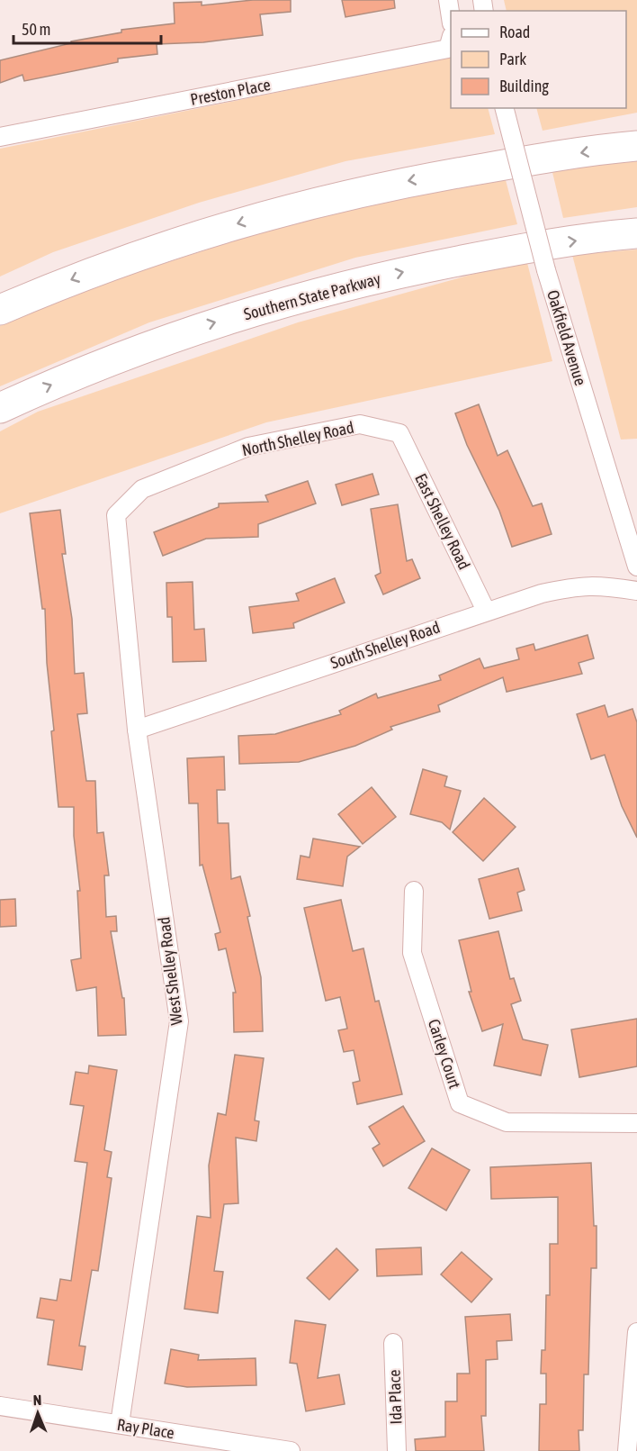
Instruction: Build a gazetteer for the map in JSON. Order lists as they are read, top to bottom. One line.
{"streets":{"highway":["Southern State Parkway"],"street":["Preston Place","Oakfield Avenue","North Shelley Road","East Shelley Road","South Shelley Road","West Shelley Road","Carley Court","Ida Place","Ray Place"]},"crossings":[["North Shelley Road","East Shelley Road"],["North Shelley Road","West Shelley Road"],["East Shelley Road","South Shelley Road"],["South Shelley Road","West Shelley Road"],["West Shelley Road","Ray Place"]],"legend":["Road","Park","Building"],"scale_bar":"50 m","north":"top"}
